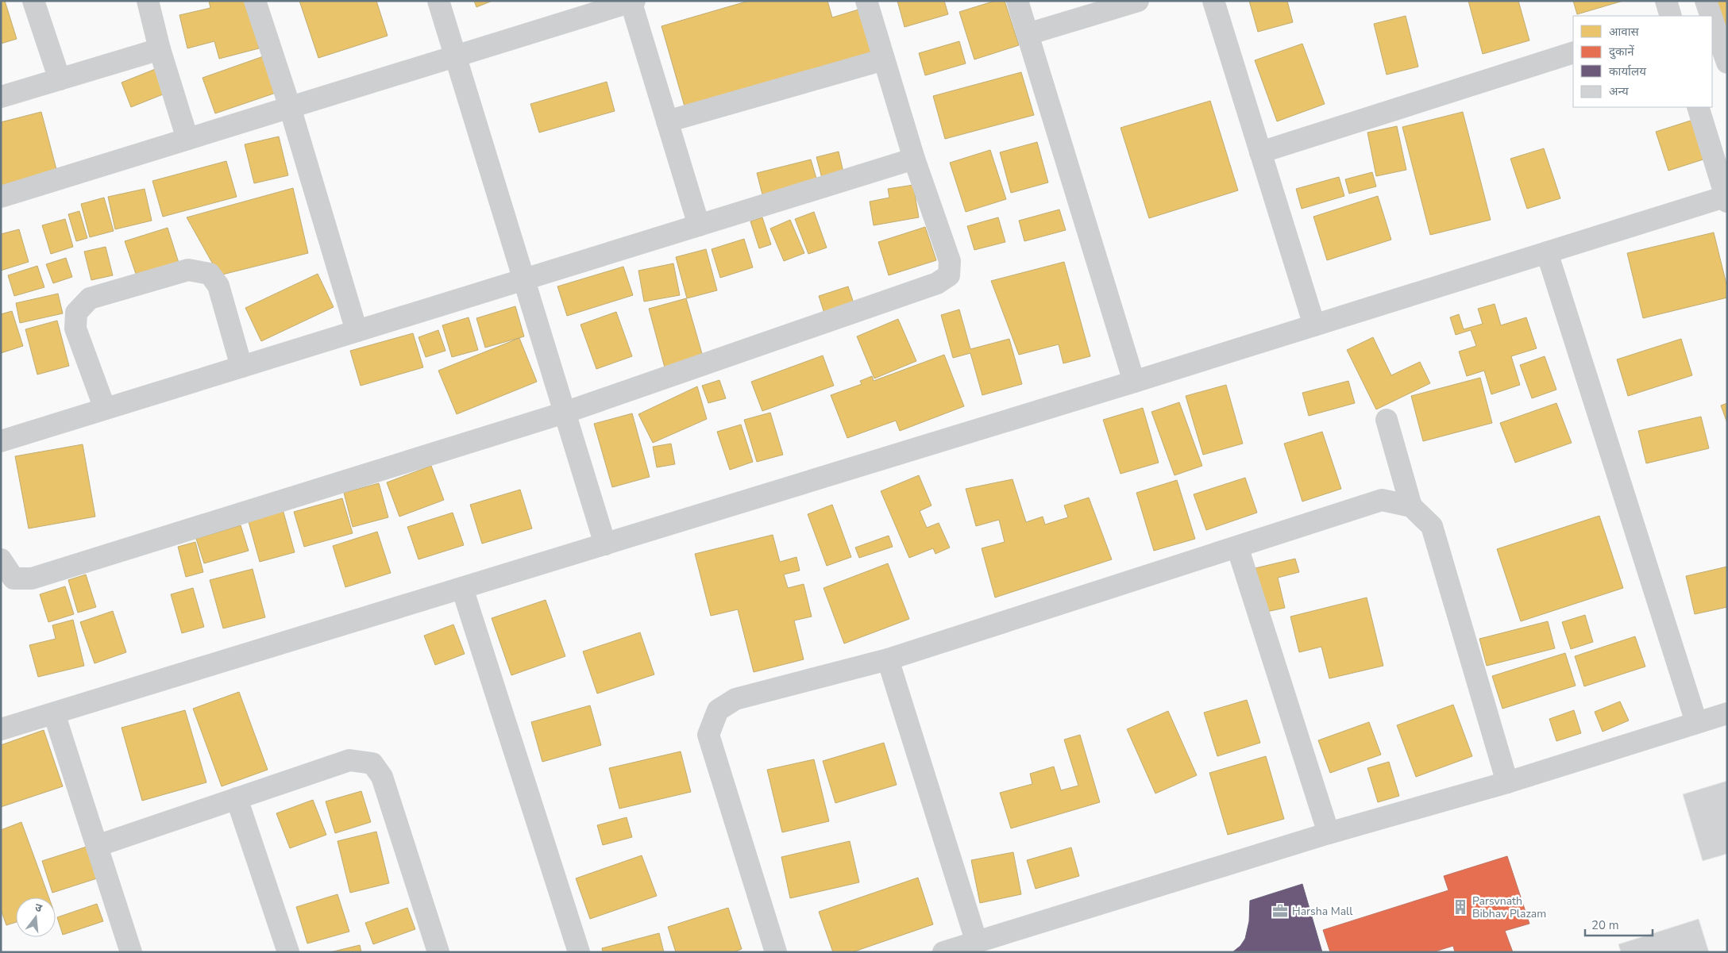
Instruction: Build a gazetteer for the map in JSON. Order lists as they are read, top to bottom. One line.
{"places":{"building":["Parsvnath Bibhav Plazam"],"office":["Harsha Mall"]},"legend":["आवास","दुकानें","कार्यालय","अन्य"],"scale_bar":"20 m","north":"top"}
